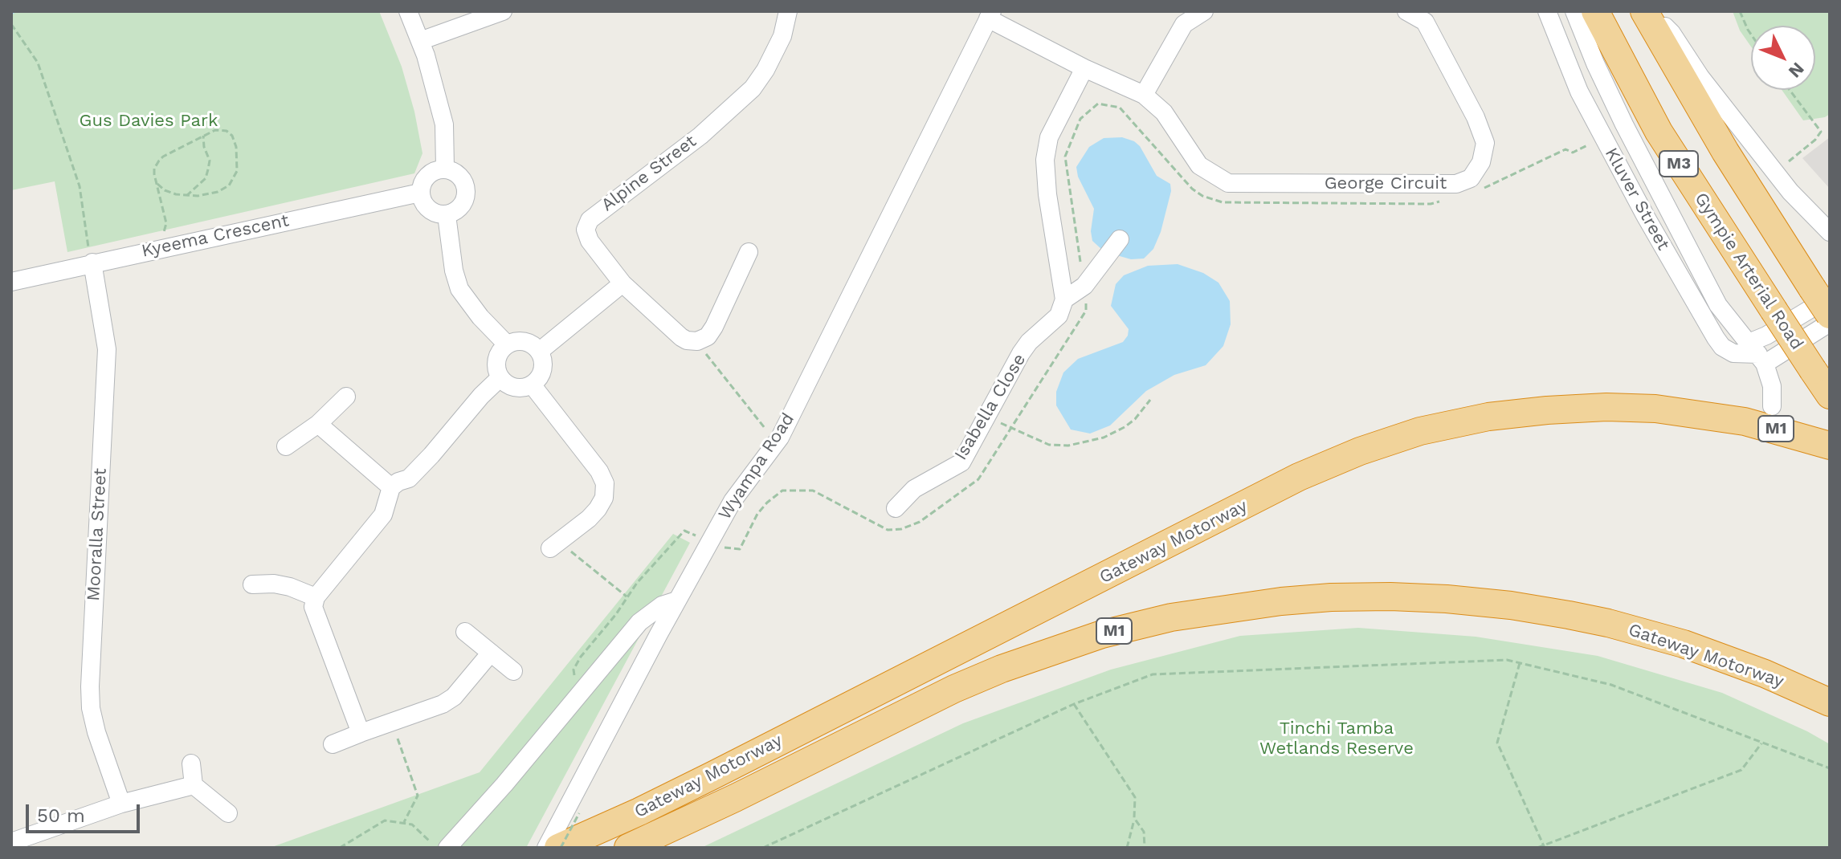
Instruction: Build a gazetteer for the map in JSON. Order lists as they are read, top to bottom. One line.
{"streets":{"highway":["M3","Gympie Arterial Road","M1","Gateway Motorway"],"street":["Alpine Street","George Circuit","Kluver Street","Kyeema Crescent","Isabella Close","Wyampa Road","Mooralla Street"]},"crossings":[["George Circuit","Wyampa Road"],["Kyeema Crescent","Mooralla Street"]],"parks":["Gus Davies Park","Tinchi Tamba Wetlands Reserve"],"scale_bar":"50 m","north":"bottom right"}
